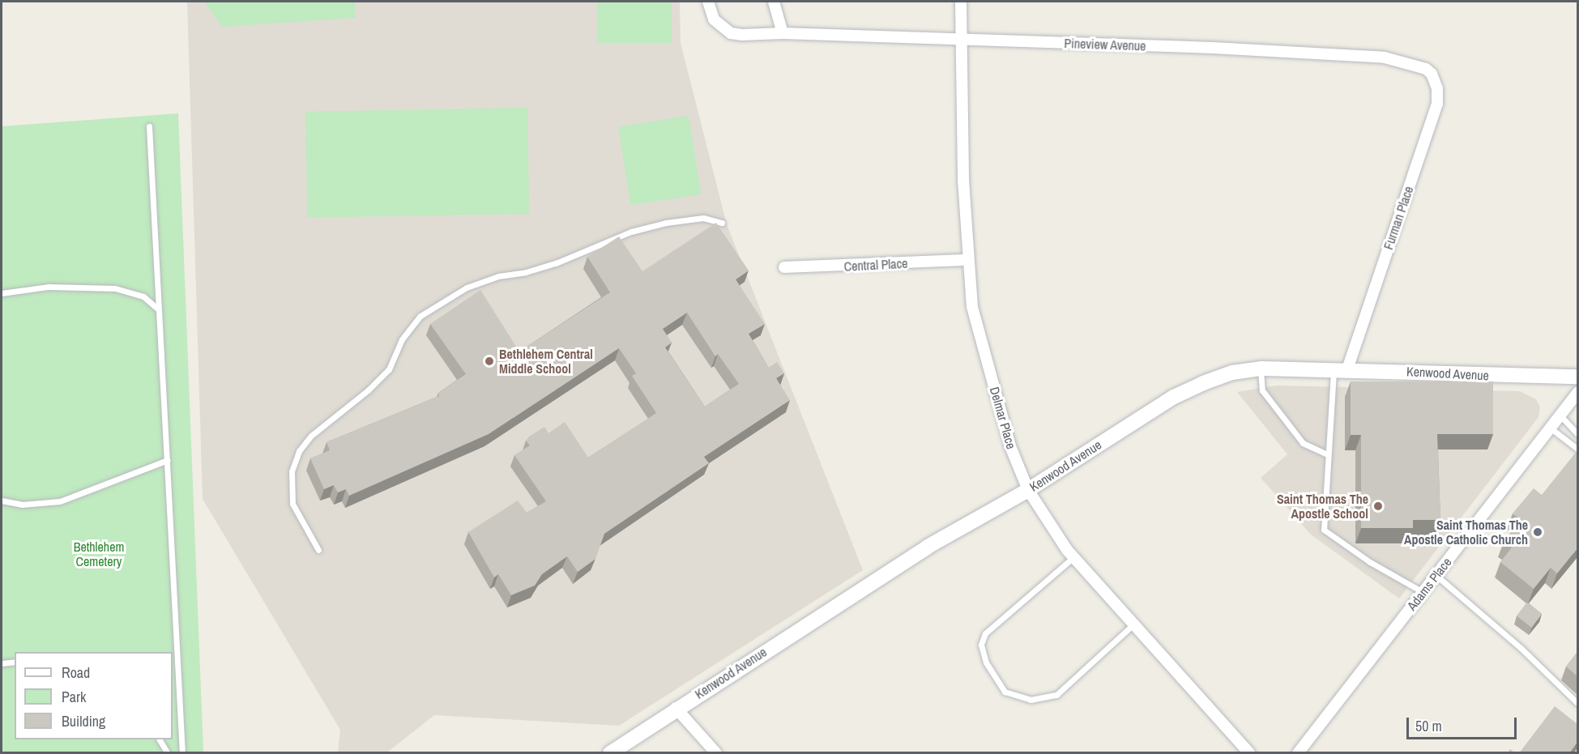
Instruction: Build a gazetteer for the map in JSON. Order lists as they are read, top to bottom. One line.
{"streets":{"street":["Pineview Avenue","Furman Place","Central Place","Kenwood Avenue","Delmar Place","Adams Place"]},"crossings":[["Pineview Avenue","Furman Place"],["Pineview Avenue","Delmar Place"],["Furman Place","Kenwood Avenue"],["Central Place","Delmar Place"],["Kenwood Avenue","Delmar Place"]],"parks":["Bethlehem Cemetery"],"places":["Bethlehem Central Middle School","Saint Thomas The Apostle School","Saint Thomas The Apostle Catholic Church"],"legend":["Road","Park","Building"],"scale_bar":"50 m"}
